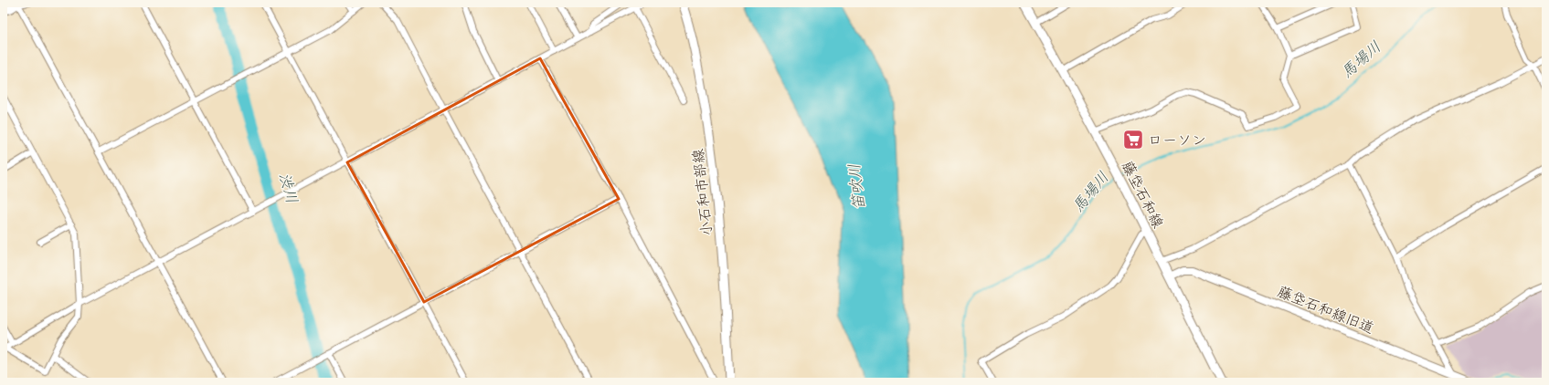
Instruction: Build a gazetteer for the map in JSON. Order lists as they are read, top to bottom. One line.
{"streets":{"main road":["小石和市部線","藤垈石和線"],"street":["藤垈石和線旧道"]},"crossings":[["藤垈石和線","藤垈石和線旧道"]],"water":["馬場川","笛吹川","渋川"],"places":{"supermarket":["ローソン"]}}
